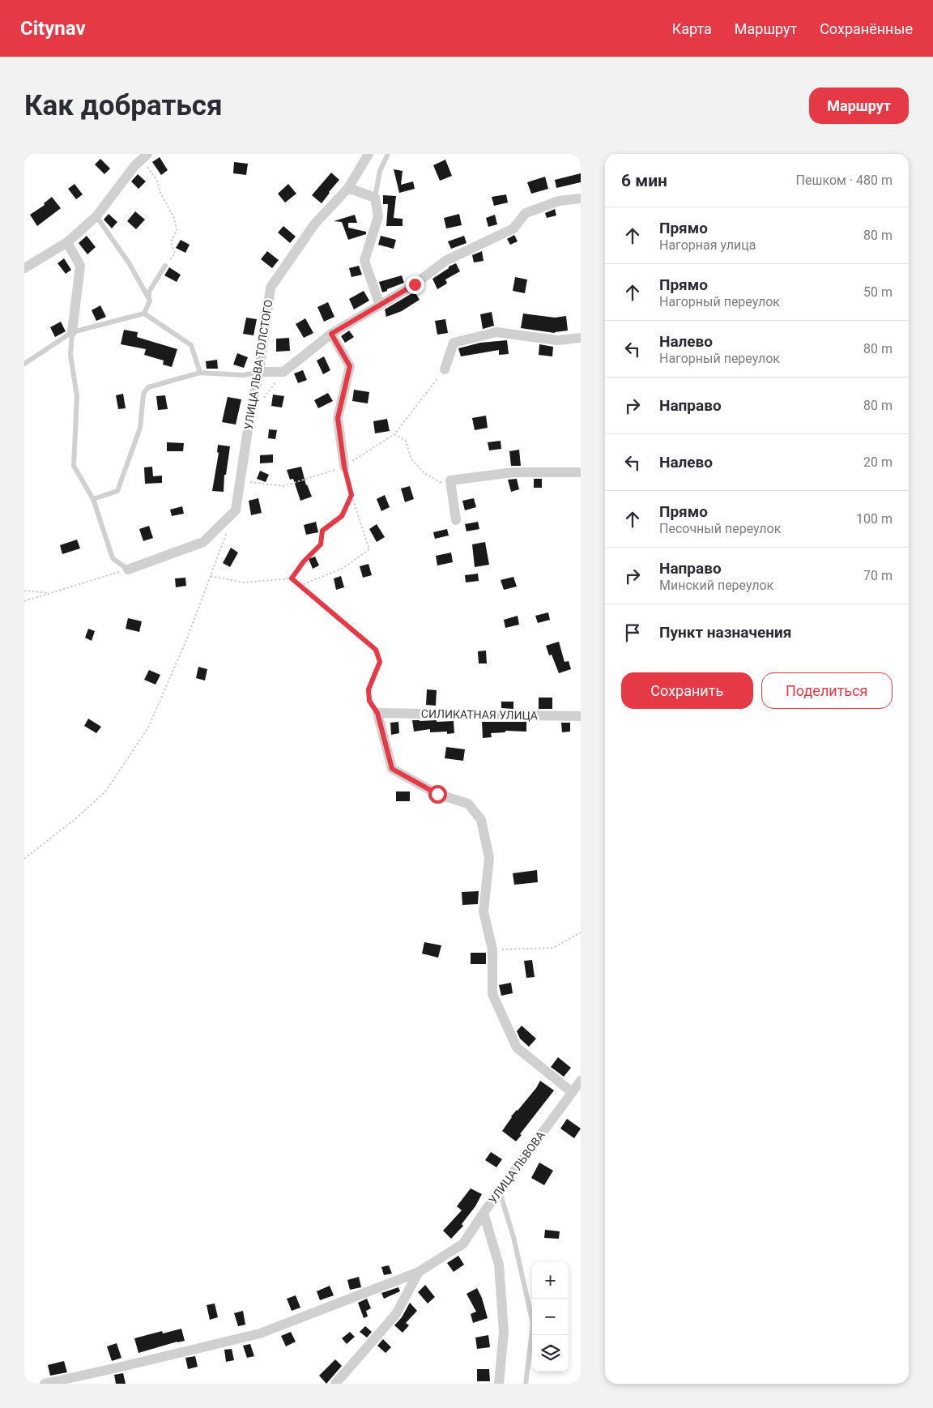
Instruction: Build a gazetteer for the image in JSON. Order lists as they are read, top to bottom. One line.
{"streets":{"street":["УЛИЦА ЛЬВА ТОЛСТОГО","СИЛИКАТНАЯ УЛИЦА","УЛИЦА ЛЬВОВА"]},"page":{"header":"Citynav","nav":["Карта","Маршрут","Сохранённые"],"buttons":["Маршрут",["Сохранить","Поделиться"]],"title":"Как добраться","heading":["6 мин","Пешком · 480 m"],"list":[["Прямо","Нагорная улица","80 m"],["Прямо","Нагорный переулок","50 m"],["Налево","Нагорный переулок","80 m"],["Направо","80 m"],["Налево","20 m"],["Прямо","Песочный переулок","100 m"],["Направо","Минский переулок","70 m"],"Пункт назначения"],"map_buttons":["+","−"]}}
